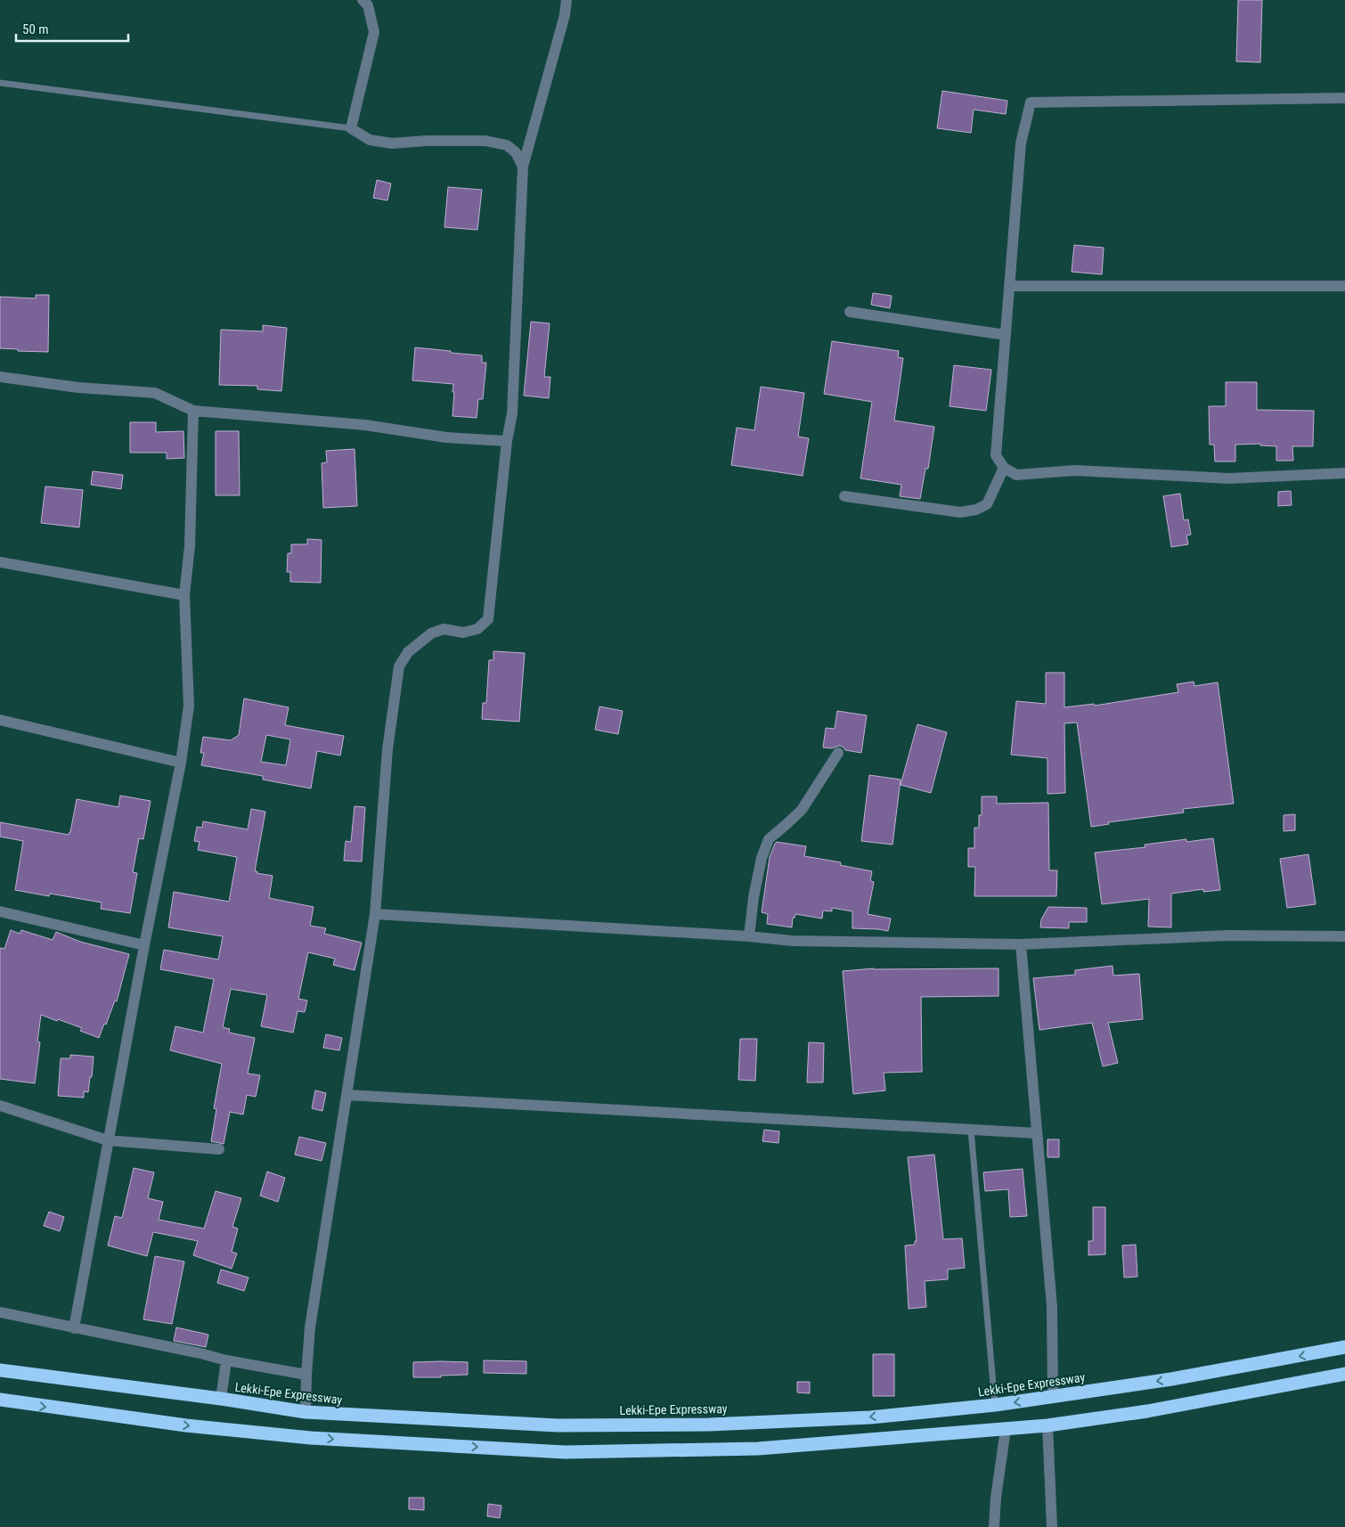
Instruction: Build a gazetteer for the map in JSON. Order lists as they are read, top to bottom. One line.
{"streets":{"highway":["Lekki-Epe Expressway"]},"scale_bar":"50 m"}
